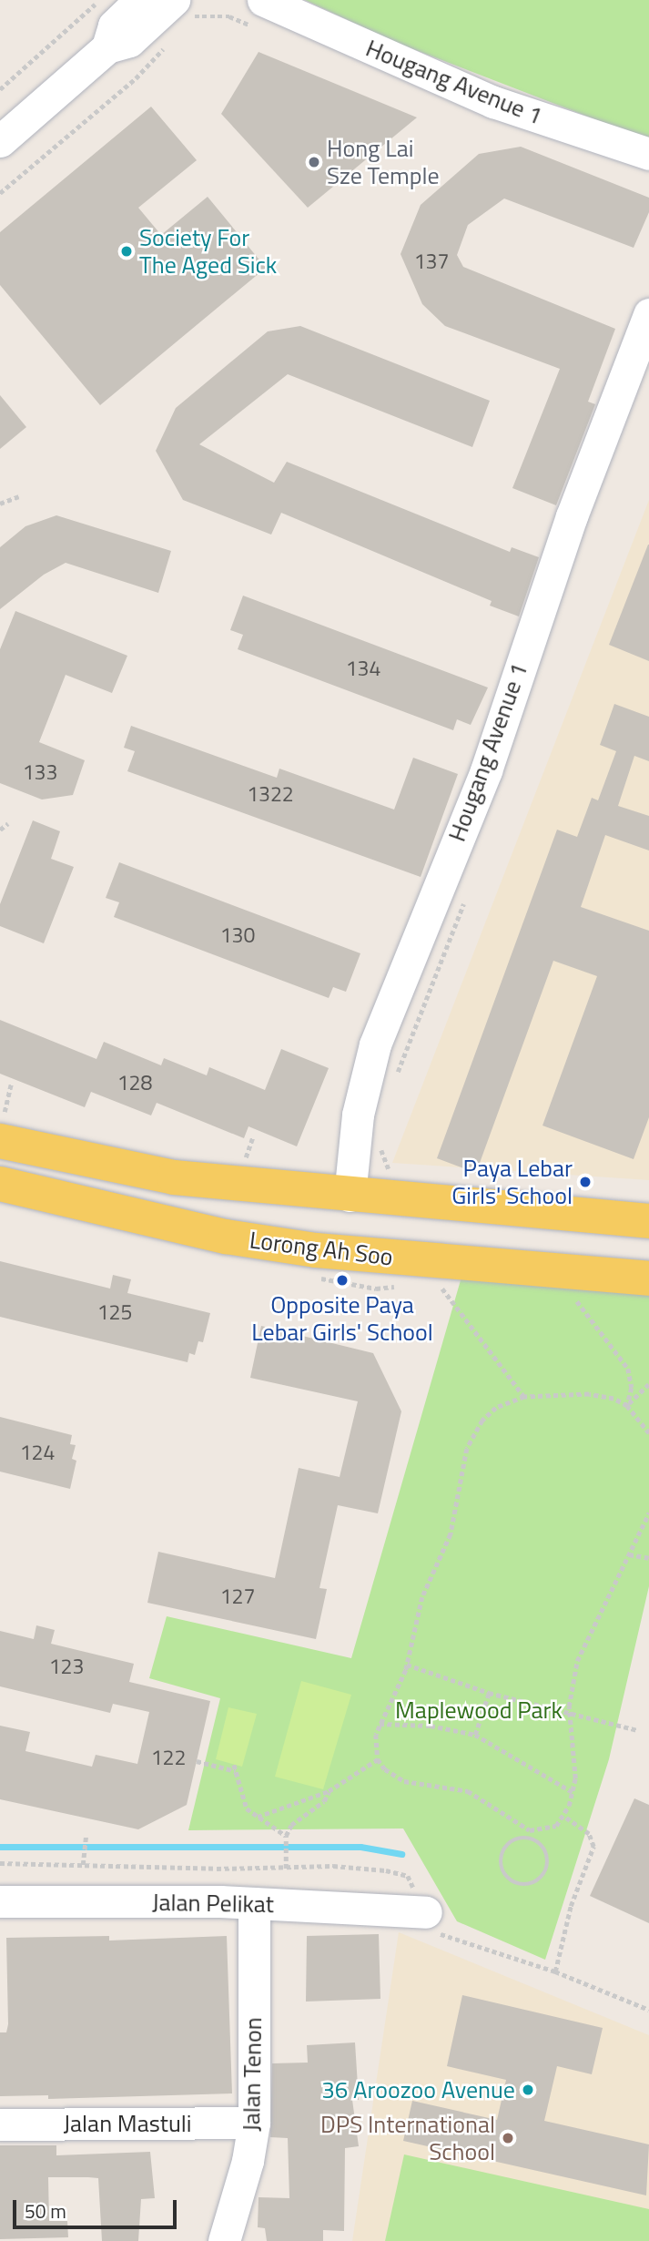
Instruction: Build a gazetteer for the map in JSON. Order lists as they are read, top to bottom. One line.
{"streets":{"main road":["Lorong Ah Soo"],"street":["Hougang Avenue 1","Jalan Pelikat","Jalan Tenon","Jalan Mastuli"]},"crossings":[["Jalan Pelikat","Jalan Tenon"],["Jalan Tenon","Jalan Mastuli"]],"parks":["Maplewood Park"],"places":["Hong Lai Sze Temple","Society For The Aged Sick","Paya Lebar Girls' School","Opposite Paya Lebar Girls' School","36 Aroozoo Avenue","DPS International School"],"house_numbers":["137","134","133","1322","130","128","125","124","127","123","122"],"scale_bar":"50 m"}
